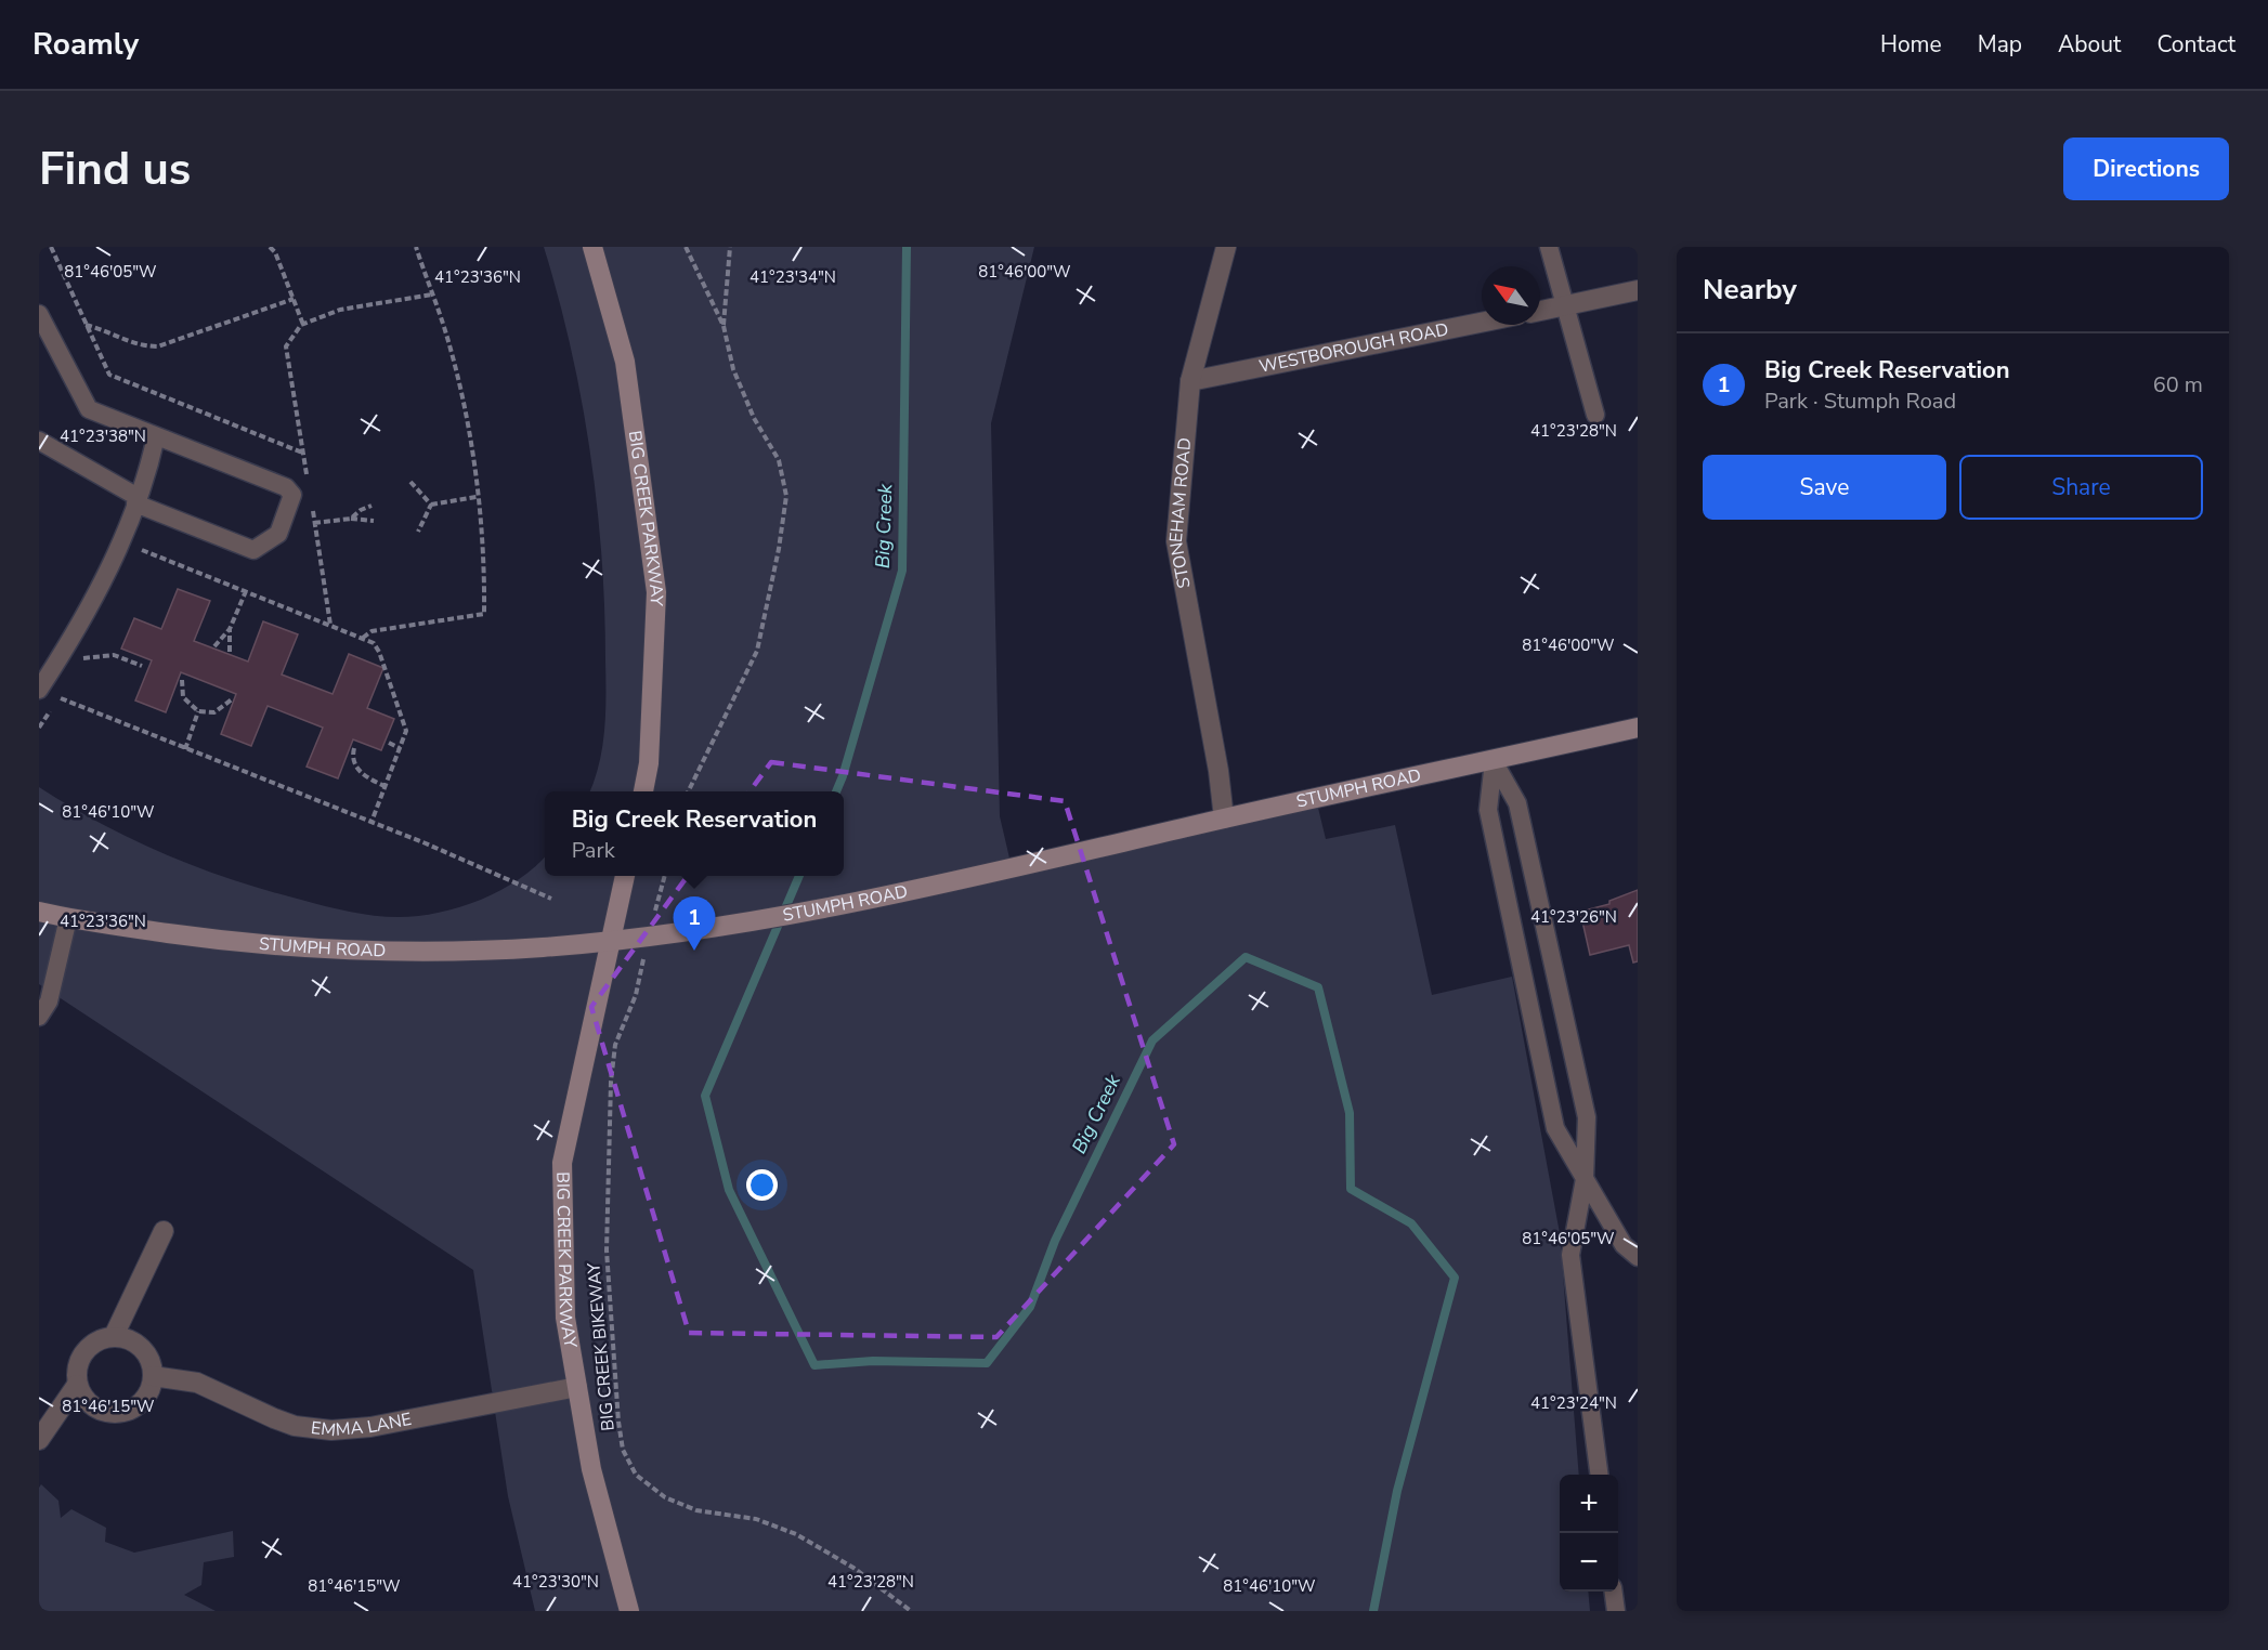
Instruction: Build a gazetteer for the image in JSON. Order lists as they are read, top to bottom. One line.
{"streets":{"main road":["BIG CREEK PARKWAY","STUMPH ROAD"],"street":["WESTBOROUGH ROAD","STONEHAM ROAD","EMMA LANE"],"path":["BIG CREEK BIKEWAY"]},"crossings":[["WESTBOROUGH ROAD","STONEHAM ROAD"],["STONEHAM ROAD","STUMPH ROAD"],["BIG CREEK PARKWAY","STUMPH ROAD"],["BIG CREEK PARKWAY","EMMA LANE"]],"water":["Big Creek"],"north":"top left","page":{"header":"Roamly","nav":["Home","Map","About","Contact"],"buttons":["Directions",["Save","Share"]],"title":"Find us","heading":"Nearby","list":[{"mark":"1","name":"Big Creek Reservation","note":"Park · Stumph Road","value":"60 m"}],"popup":["Big Creek Reservation","Park"],"pins":"1","map_buttons":["+","−"]},"coordinates":["81°46'00\"W","81°46'05\"W","41°23'36\"N","41°23'34\"N","41°23'28\"N","41°23'38\"N","81°46'10\"W","41°23'26\"N","41°23'24\"N","81°46'15\"W","41°23'30\"N"]}
